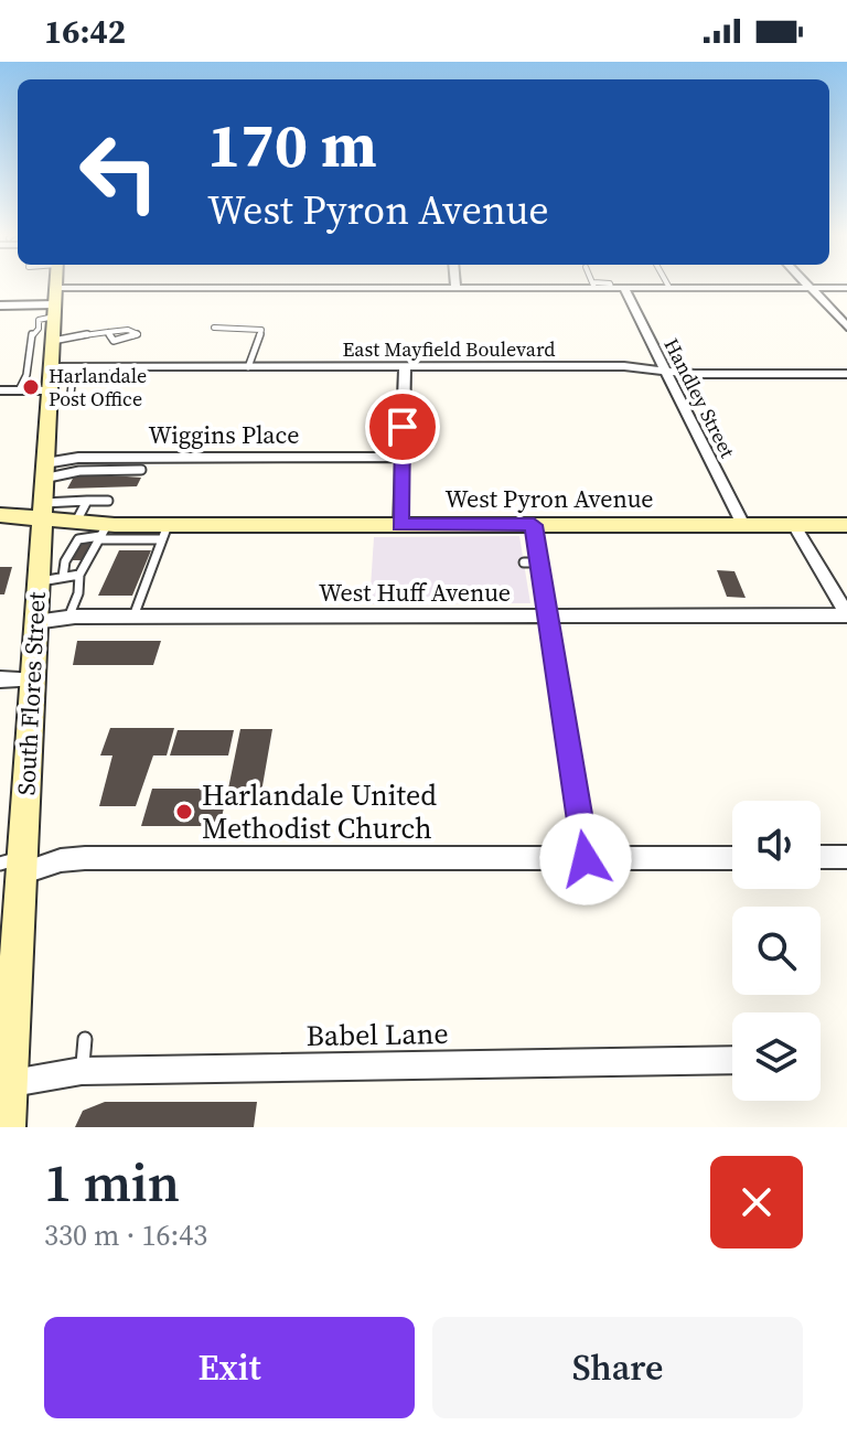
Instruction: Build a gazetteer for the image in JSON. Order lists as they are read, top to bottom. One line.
{"streets":{"street":["East Mayfield Boulevard","Handley Street","Wiggins Place","West Pyron Avenue","West Huff Avenue","South Flores Street","Babel Lane"]},"crossings":[["East Mayfield Boulevard","Handley Street"],["East Mayfield Boulevard","South Flores Street"],["Handley Street","West Pyron Avenue"],["Wiggins Place","West Pyron Avenue"],["Wiggins Place","South Flores Street"],["West Pyron Avenue","South Flores Street"],["West Huff Avenue","South Flores Street"],["South Flores Street","Babel Lane"]],"places":["Harlandale Post Office","Harlandale United Methodist Church"],"page":{"status":"16:42","turn":["170 m","West Pyron Avenue"],"heading":["1 min","330 m · 16:43"],"buttons":["Exit","Share"]}}
